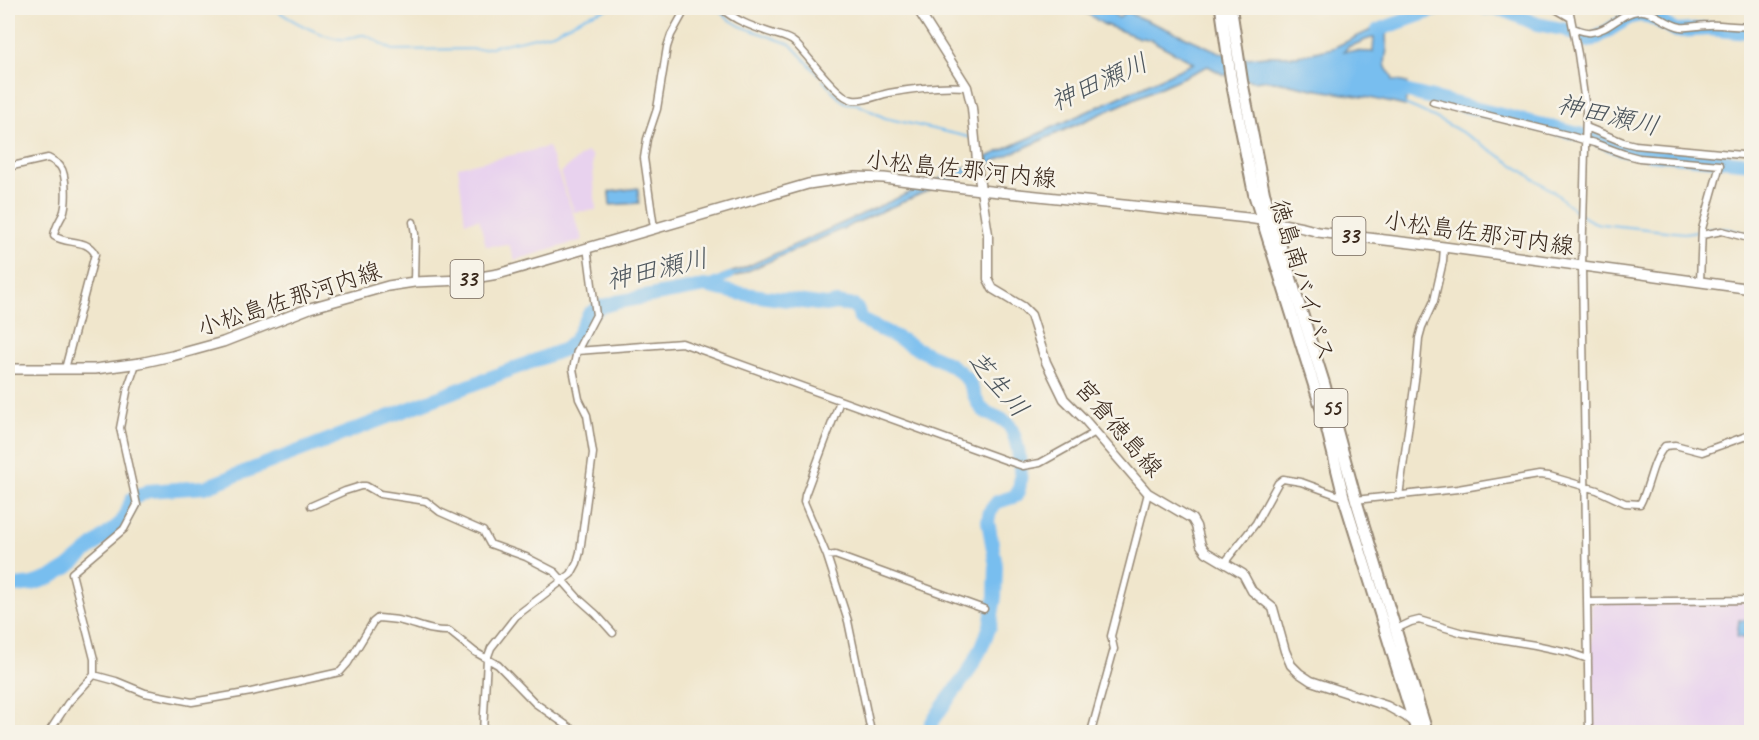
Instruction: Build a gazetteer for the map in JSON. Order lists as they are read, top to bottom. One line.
{"streets":{"highway":["徳島南バイパス","55"],"main road":["小松島佐那河内線","33","宮倉徳島線"]},"crossings":[["小松島佐那河内線","徳島南バイパス"],["小松島佐那河内線","宮倉徳島線"],["徳島南バイパス","宮倉徳島線"]],"water":["神田瀬川","芝生川"]}
